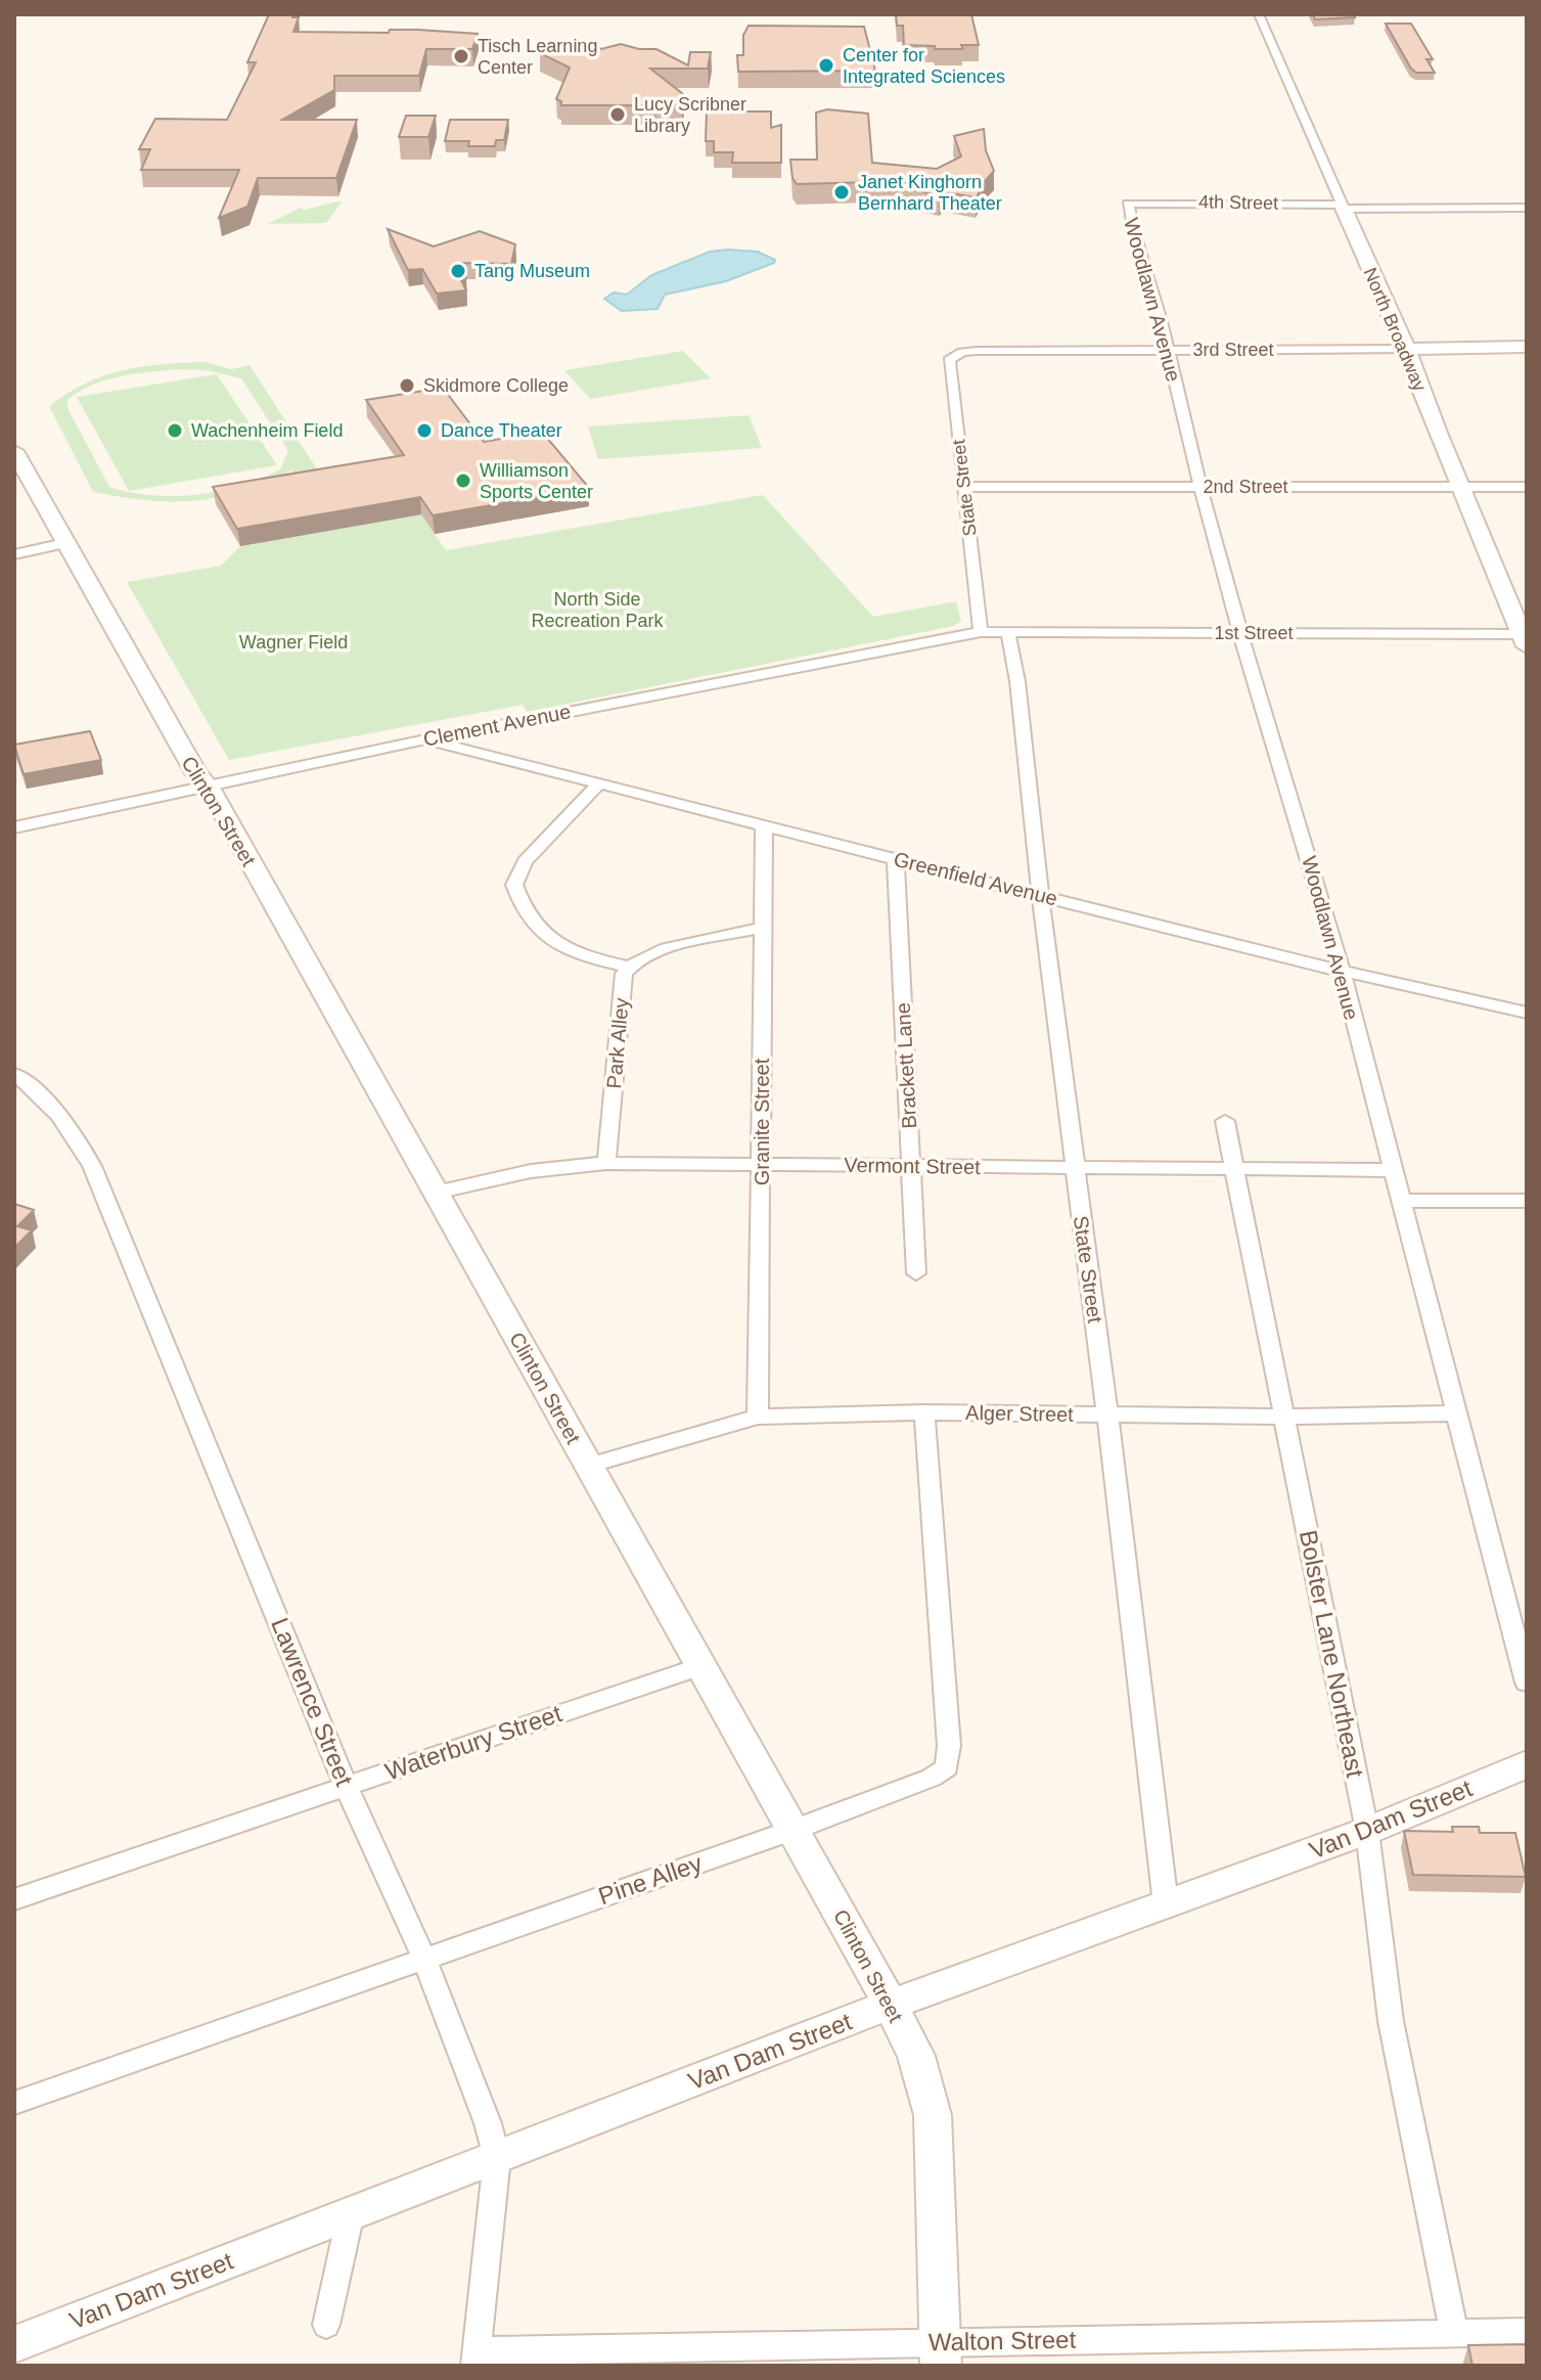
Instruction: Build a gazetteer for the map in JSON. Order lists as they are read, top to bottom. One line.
{"streets":{"street":["4th Street","Woodlawn Avenue","North Broadway","3rd Street","2nd Street","State Street","1st Street","Clement Avenue","Clinton Street","Greenfield Avenue","Park Alley","Brackett Lane","Granite Street","Vermont Street","Alger Street","Bolster Lane Northeast","Lawrence Street","Waterbury Street","Van Dam Street","Pine Alley","Walton Street"]},"crossings":[["4th Street","Woodlawn Avenue"],["4th Street","North Broadway"],["Woodlawn Avenue","3rd Street"],["Woodlawn Avenue","2nd Street"],["Woodlawn Avenue","1st Street"],["Woodlawn Avenue","Greenfield Avenue"],["Woodlawn Avenue","Vermont Street"],["Woodlawn Avenue","Alger Street"],["North Broadway","3rd Street"],["North Broadway","2nd Street"],["North Broadway","1st Street"],["3rd Street","State Street"],["2nd Street","State Street"],["State Street","1st Street"],["State Street","Clement Avenue"],["State Street","Greenfield Avenue"],["State Street","Vermont Street"],["State Street","Alger Street"],["State Street","Van Dam Street"],["1st Street","Clement Avenue"],["Clement Avenue","Clinton Street"],["Clement Avenue","Greenfield Avenue"],["Clinton Street","Vermont Street"],["Clinton Street","Alger Street"],["Clinton Street","Waterbury Street"],["Clinton Street","Van Dam Street"],["Clinton Street","Pine Alley"],["Clinton Street","Walton Street"],["Greenfield Avenue","Brackett Lane"],["Greenfield Avenue","Granite Street"],["Park Alley","Vermont Street"],["Brackett Lane","Vermont Street"],["Granite Street","Vermont Street"],["Granite Street","Alger Street"],["Vermont Street","Bolster Lane Northeast"],["Alger Street","Bolster Lane Northeast"],["Alger Street","Pine Alley"],["Bolster Lane Northeast","Van Dam Street"],["Bolster Lane Northeast","Walton Street"],["Lawrence Street","Waterbury Street"],["Lawrence Street","Van Dam Street"],["Lawrence Street","Pine Alley"],["Lawrence Street","Walton Street"]],"parks":["North Side Recreation Park","Wagner Field"],"places":["Tisch Learning Center","Center for Integrated Sciences","Lucy Scribner Library","Janet Kinghorn Bernhard Theater","Tang Museum","Skidmore College","Wachenheim Field","Dance Theater","Williamson Sports Center"]}
